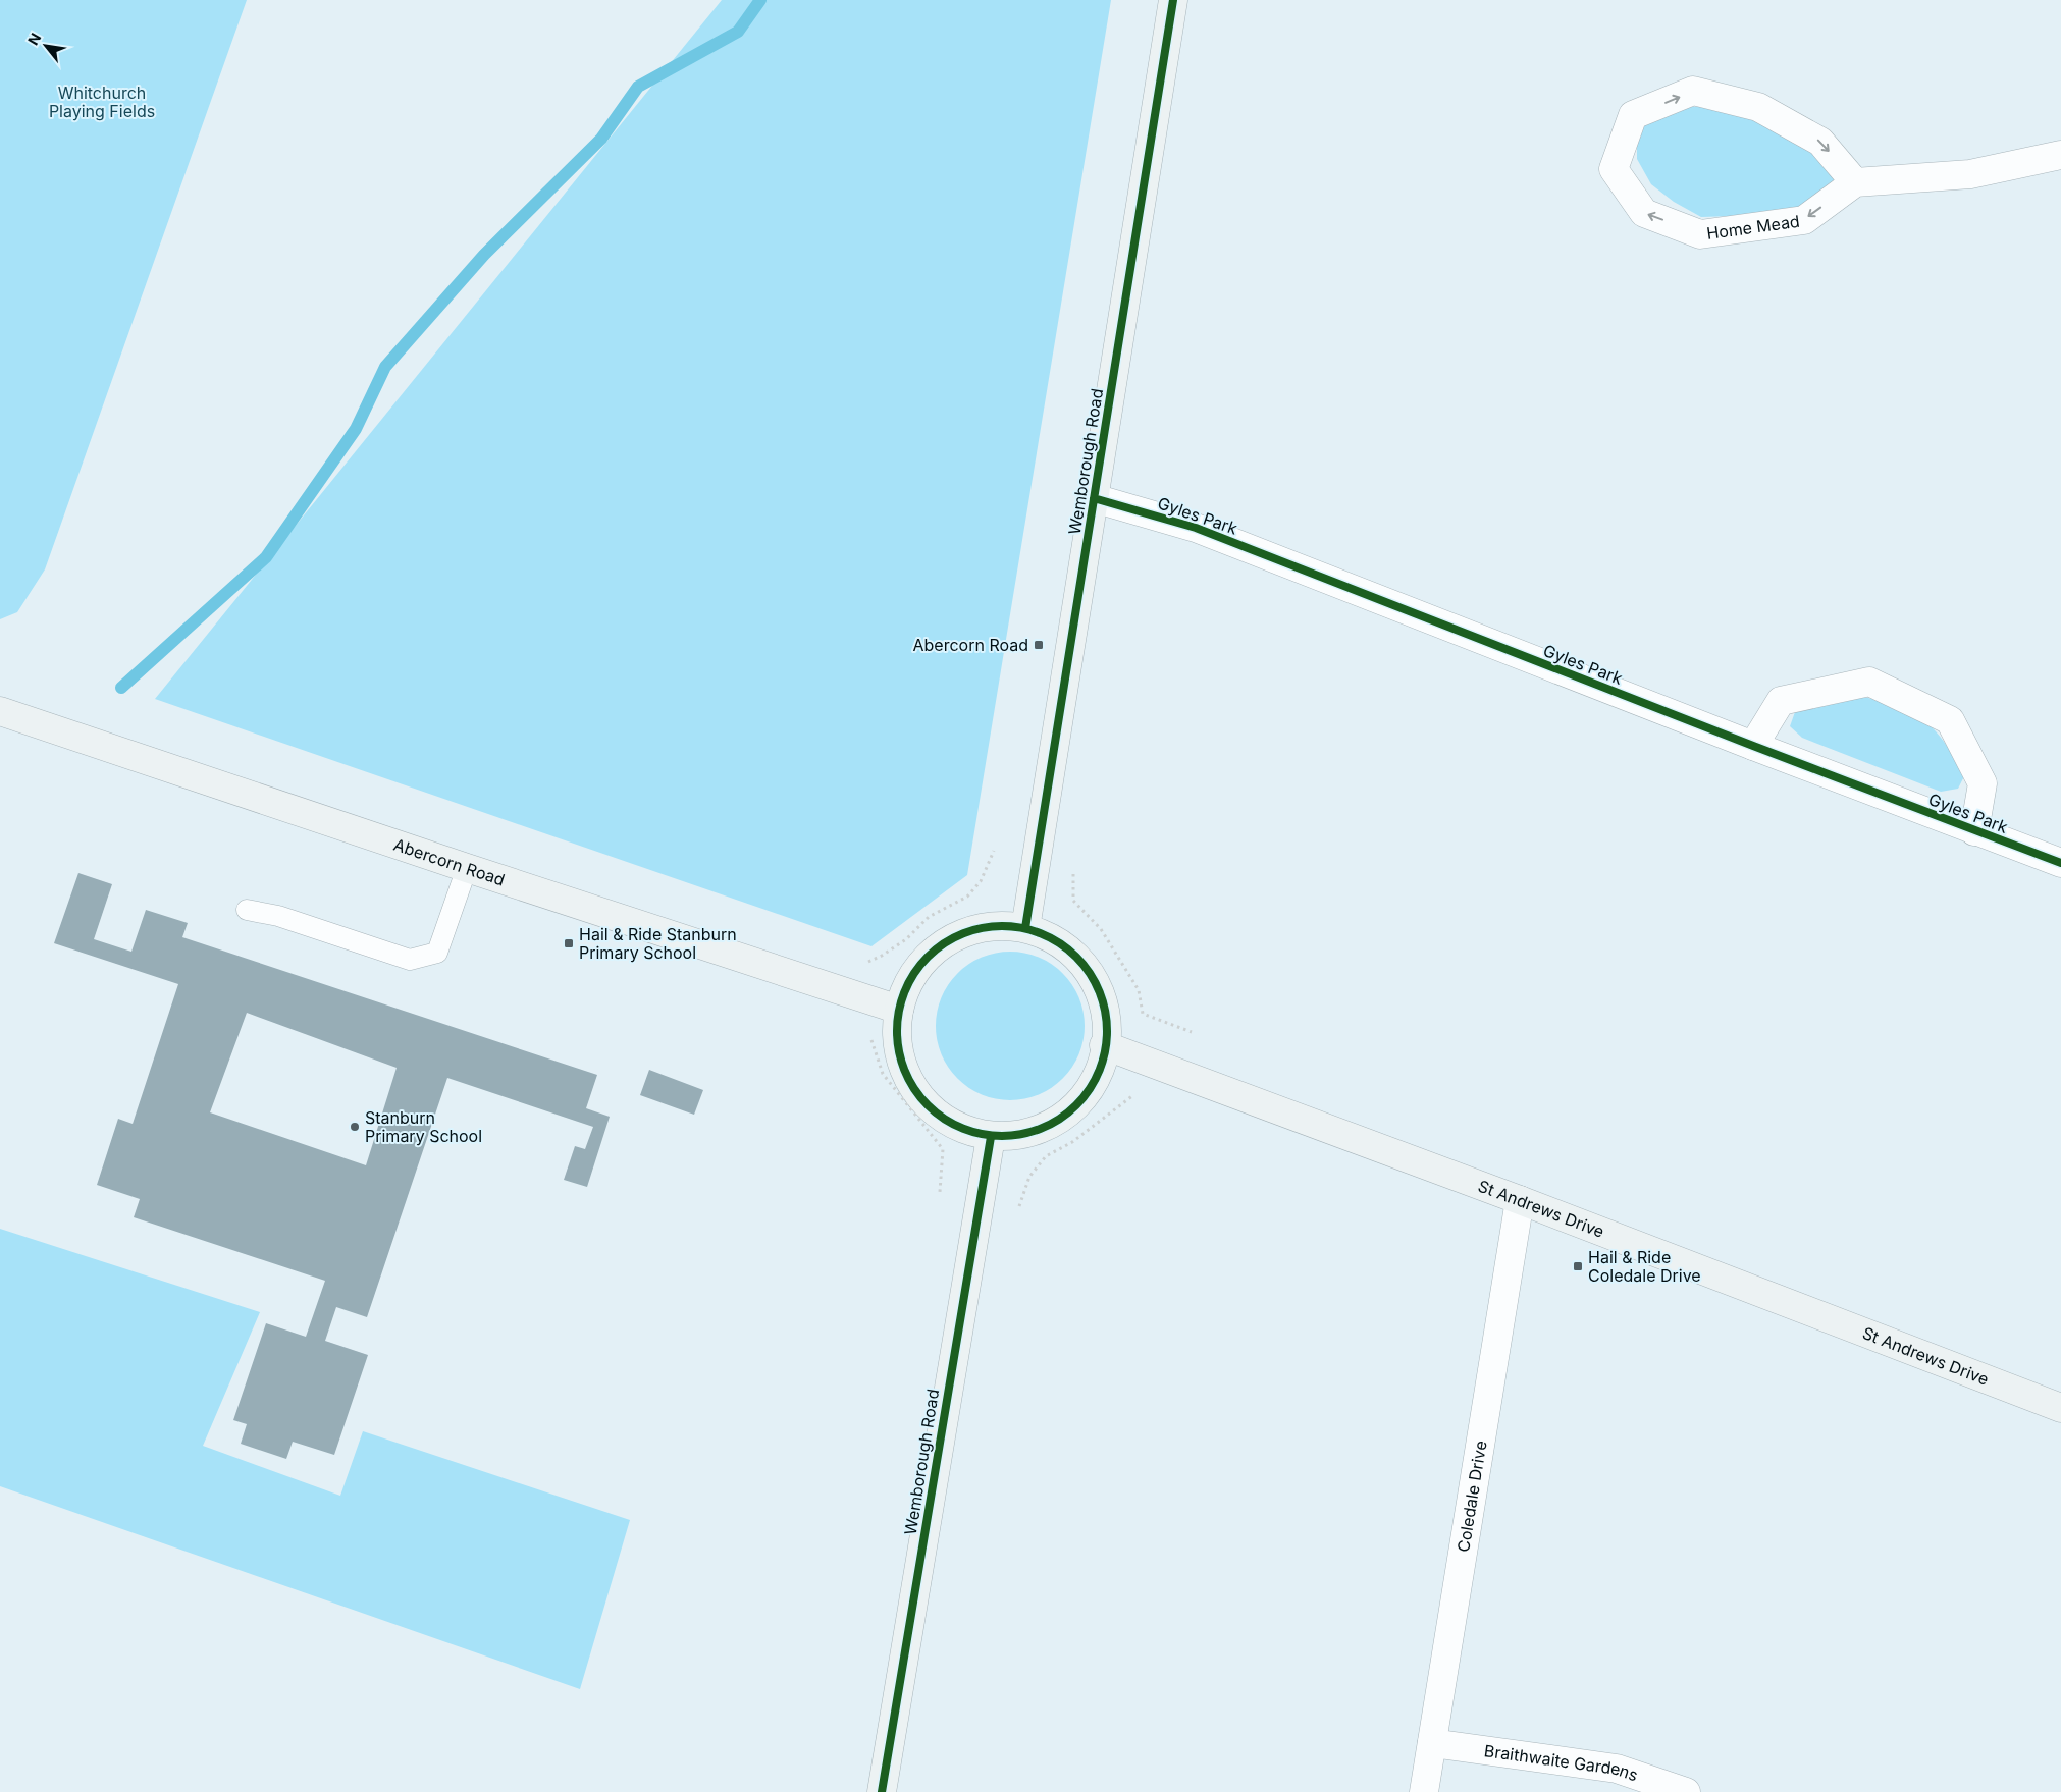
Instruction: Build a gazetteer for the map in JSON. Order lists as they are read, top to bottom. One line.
{"streets":{"street":["Home Mead","Wemborough Road","Gyles Park","Abercorn Road","St Andrews Drive","Coledale Drive","Braithwaite Gardens"]},"crossings":[["Wemborough Road","Gyles Park"],["St Andrews Drive","Coledale Drive"],["Coledale Drive","Braithwaite Gardens"]],"parks":["Whitchurch Playing Fields"],"places":{"transit":["Abercorn Road","Hail & Ride Stanburn Primary School","Hail & Ride Coledale Drive"],"other":["Stanburn Primary School"]},"north":"top left"}
